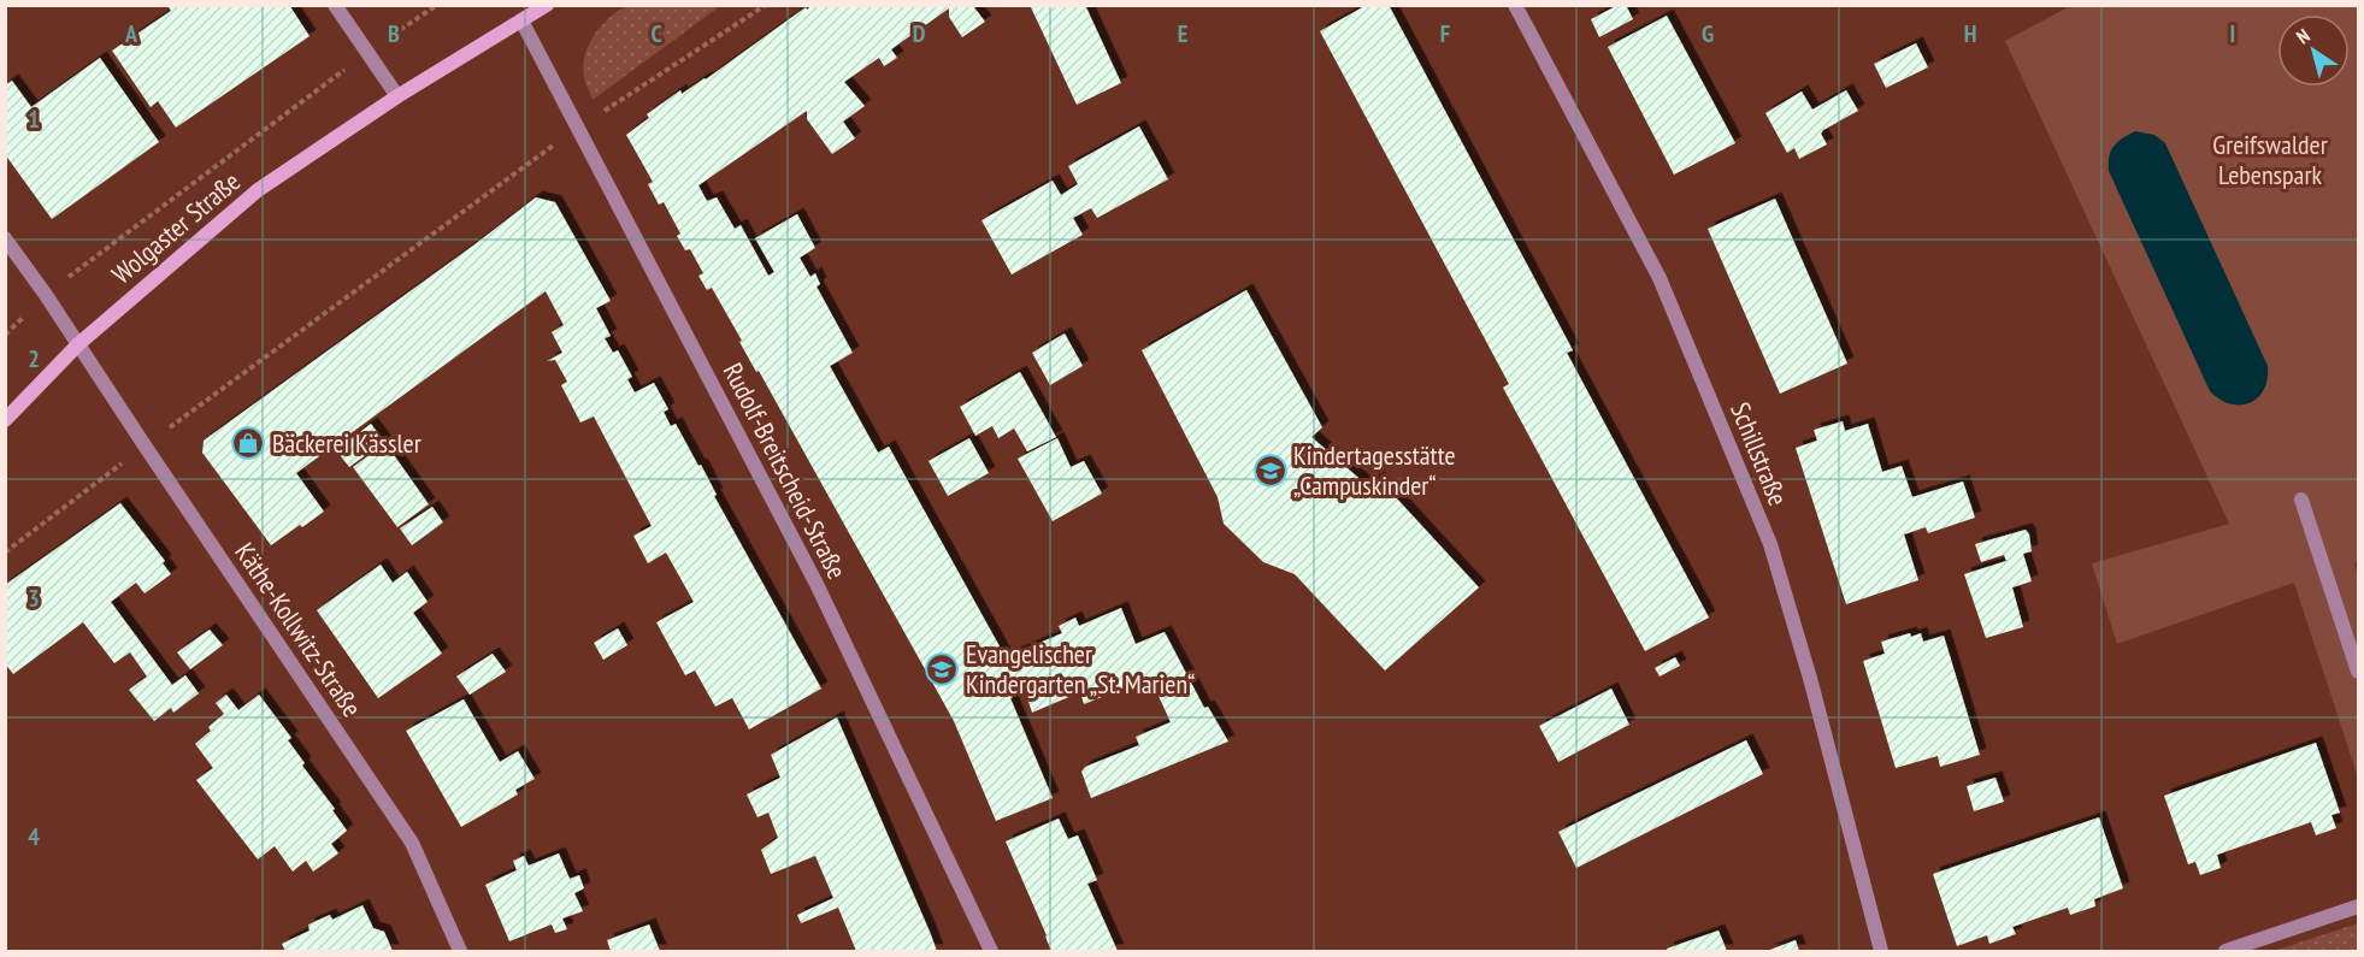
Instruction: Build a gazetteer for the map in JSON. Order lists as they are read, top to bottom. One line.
{"streets":{"main road":["Wolgaster Straße"],"street":["Schillstraße","Rudolf-Breitscheid-Straße","Käthe-Kollwitz-Straße"]},"crossings":[["Wolgaster Straße","Rudolf-Breitscheid-Straße"],["Wolgaster Straße","Käthe-Kollwitz-Straße"]],"parks":["Greifswalder Lebenspark"],"places":{"shop":["Bäckerei Kässler"],"school or university":["Kindertagesstätte „Campuskinder“","Evangelischer Kindergarten „St. Marien“"]},"north":"top left","grid":{"columns":["A","B","C","D","E","F","G","H","I"],"rows":["1","2","3","4"]}}
